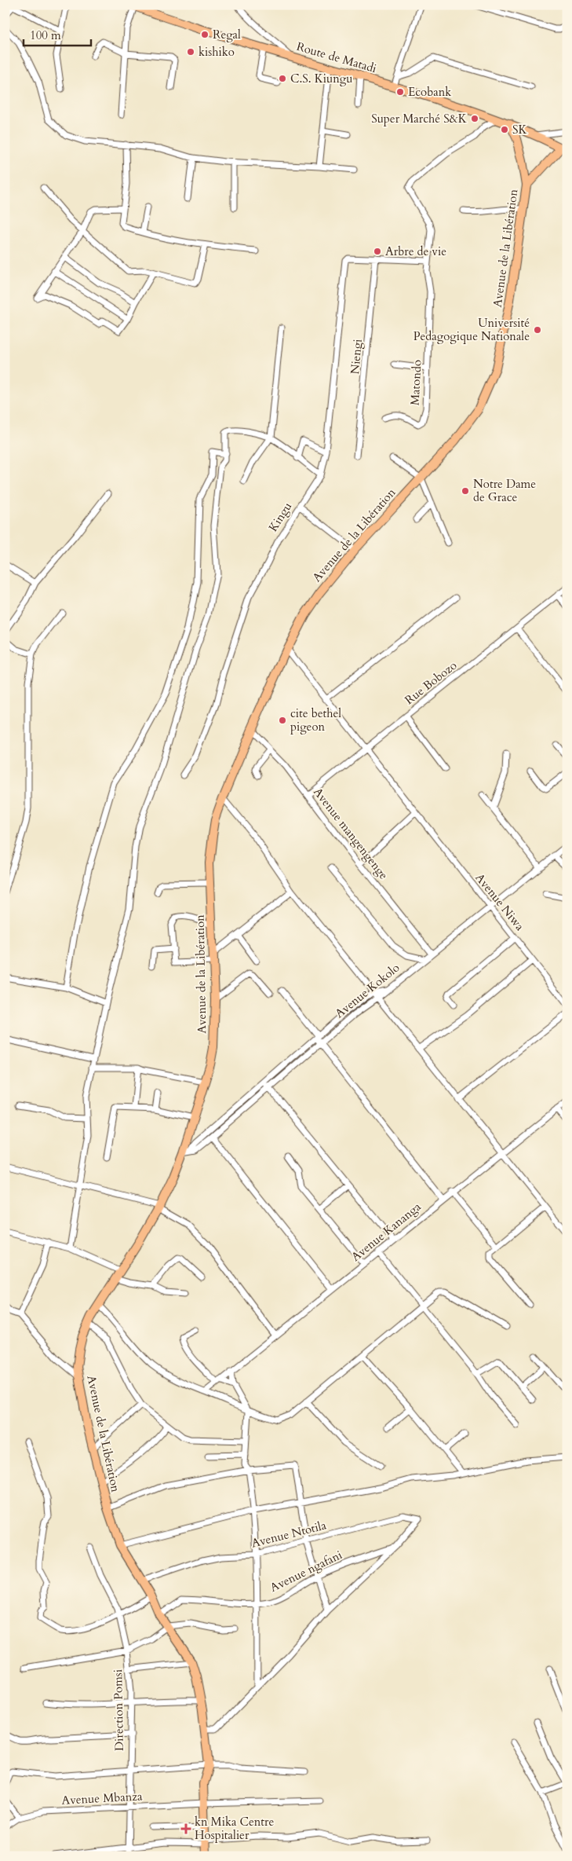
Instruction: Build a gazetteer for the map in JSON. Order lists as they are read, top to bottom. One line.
{"streets":{"highway":["Route de Matadi","Avenue de la Libération"],"street":["Niengi","Matondo","Kingu","Rue Bobozo","Avenue mangengenge","Avenue Niwa","Avenue Kokolo","Avenue Kananga","Avenue Ntotila","Avenue ngafani","Direction Pomsi","Avenue Mbanza"]},"crossings":[["Route de Matadi","Avenue de la Libération"],["Route de Matadi","Matondo"],["Avenue de la Libération","Avenue mangengenge"],["Avenue de la Libération","Avenue Niwa"],["Avenue de la Libération","Avenue Kokolo"],["Avenue de la Libération","Avenue Ntotila"],["Avenue de la Libération","Avenue ngafani"],["Avenue de la Libération","Avenue Mbanza"],["Niengi","Kingu"],["Rue Bobozo","Avenue mangengenge"],["Rue Bobozo","Avenue Niwa"],["Avenue mangengenge","Avenue Kokolo"],["Avenue Niwa","Avenue Kokolo"],["Avenue Ntotila","Avenue ngafani"],["Direction Pomsi","Avenue Mbanza"]],"places":{"other":["Regal","kishiko","C.S. Kiungu","Ecobank","Super Marché S&K","SK","Arbre de vie","Université Pedagogique Nationale","Notre Dame de Grace","cite bethel pigeon"],"health":["kn Mika Centre Hospitalier"]},"scale_bar":"100 m"}
